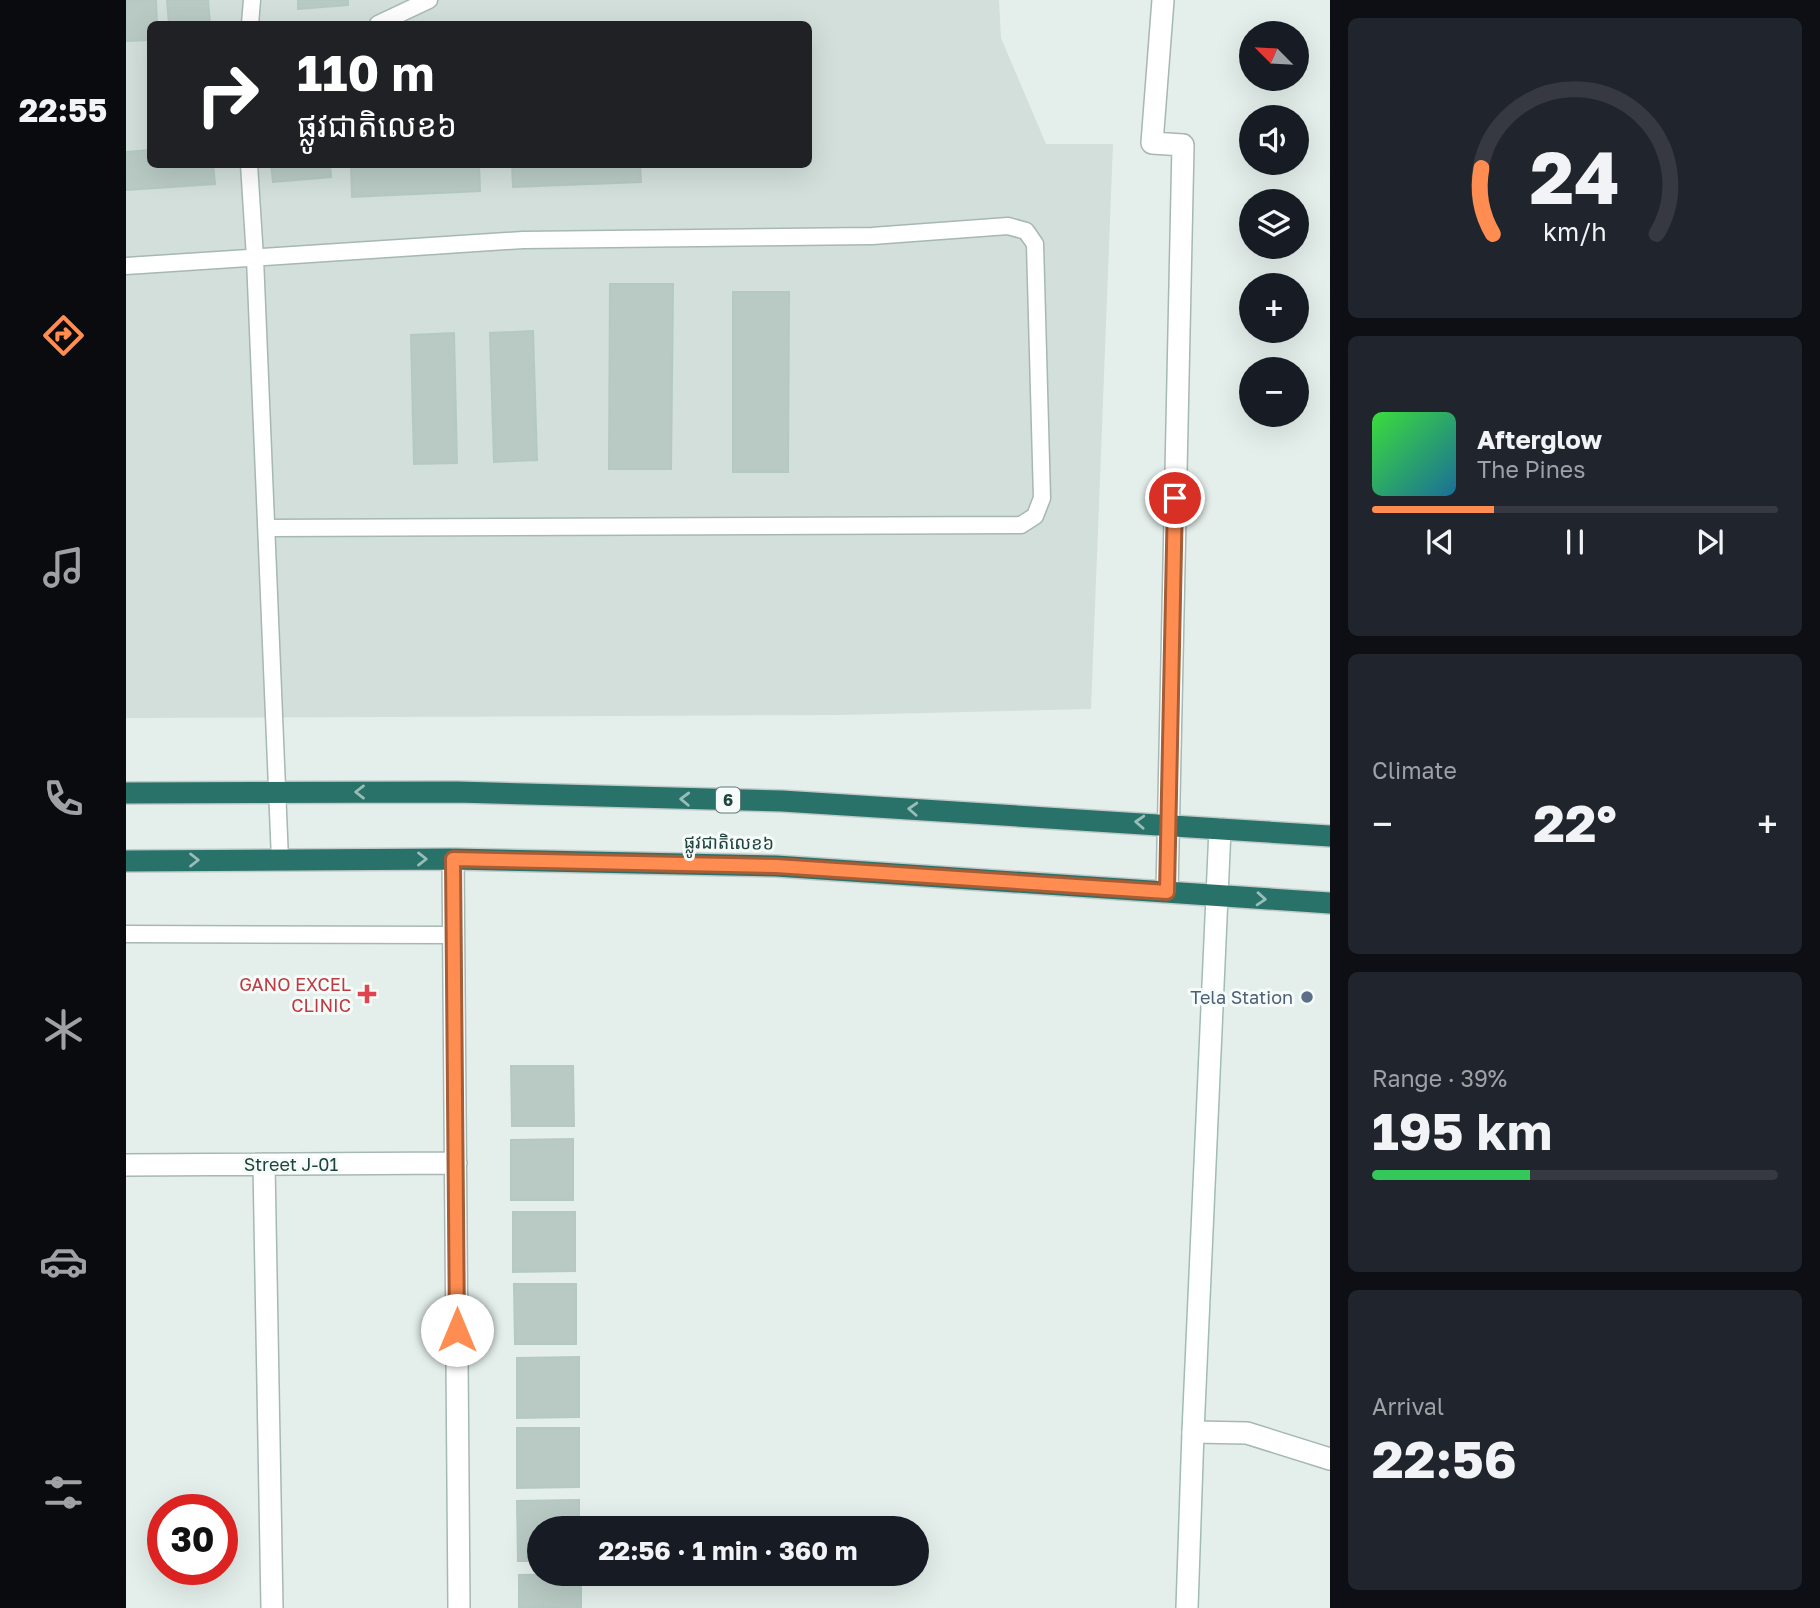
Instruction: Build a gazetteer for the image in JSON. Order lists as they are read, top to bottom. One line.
{"streets":{"highway":["6","ផ្លូវជាតិលេខ៦"],"street":["Street J-01"]},"places":{"health":["GANO EXCEL CLINIC"],"other":["Tela Station"]},"north":"top left","page":{"tabs":"22:55","map_buttons":["+","−"],"turn":["110 m","ផ្លូវជាតិលេខ៦"],"song":["Afterglow","The Pines"],"tile":["Climate",["Range · 39%","195 km"],["Arrival","22:56"]],"heat":["−","22°","+"],"limit":"30","trip":"22:56 · 1 min · 360 m","gauge":["24","km/h"]}}
